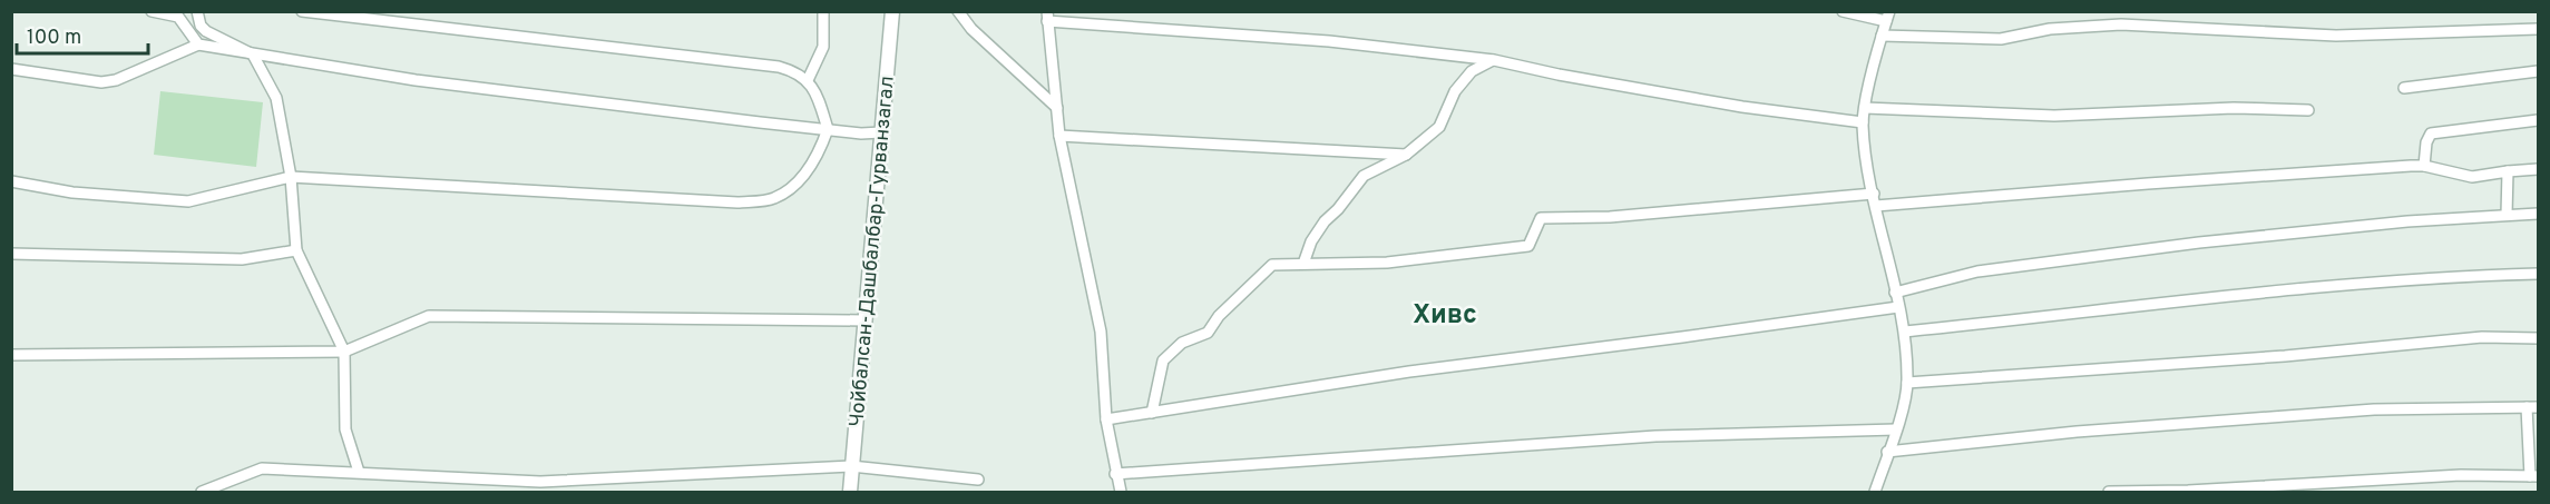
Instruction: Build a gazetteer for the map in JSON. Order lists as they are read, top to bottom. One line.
{"streets":{"street":["Чойбалсан-Дашбалбар-Гурванзагал"]},"districts":["Хивс"],"scale_bar":"100 m"}
